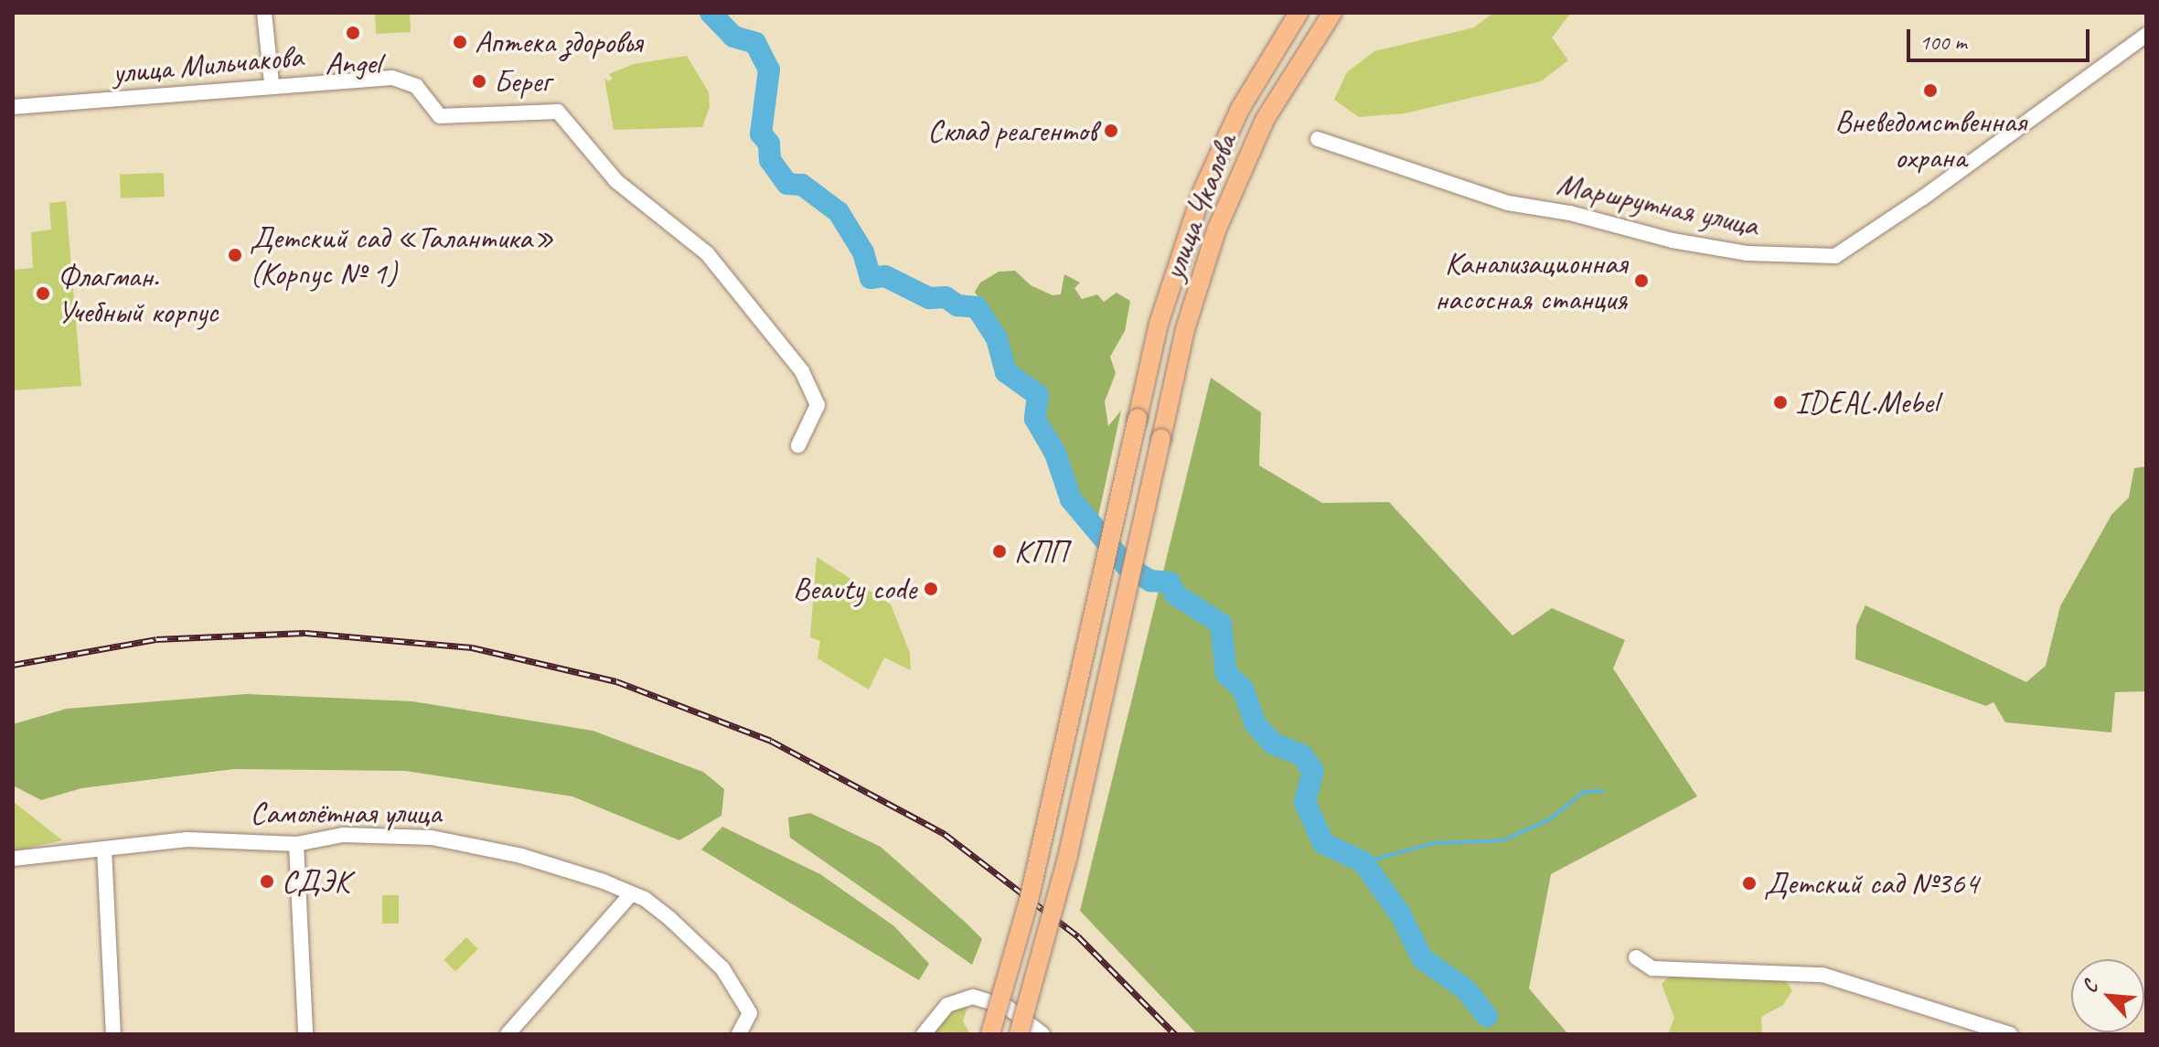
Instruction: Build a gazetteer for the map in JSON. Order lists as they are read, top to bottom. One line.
{"streets":{"main road":["улица Чкалова"],"street":["улица Мильчакова","Маршрутная улица","Самолётная улица"]},"places":["Angel","Аптека здоровья","Берег","Вневедомственная охрана","Склад реагентов","Детский сад «Талантика» (Корпус № 1)","Канализационная насосная станция","Флагман. Учебный корпус","IDEAL.Mebel","КПП","Beauty code","СДЭК","Детский сад №364"],"scale_bar":"100 m","north":"top left"}
